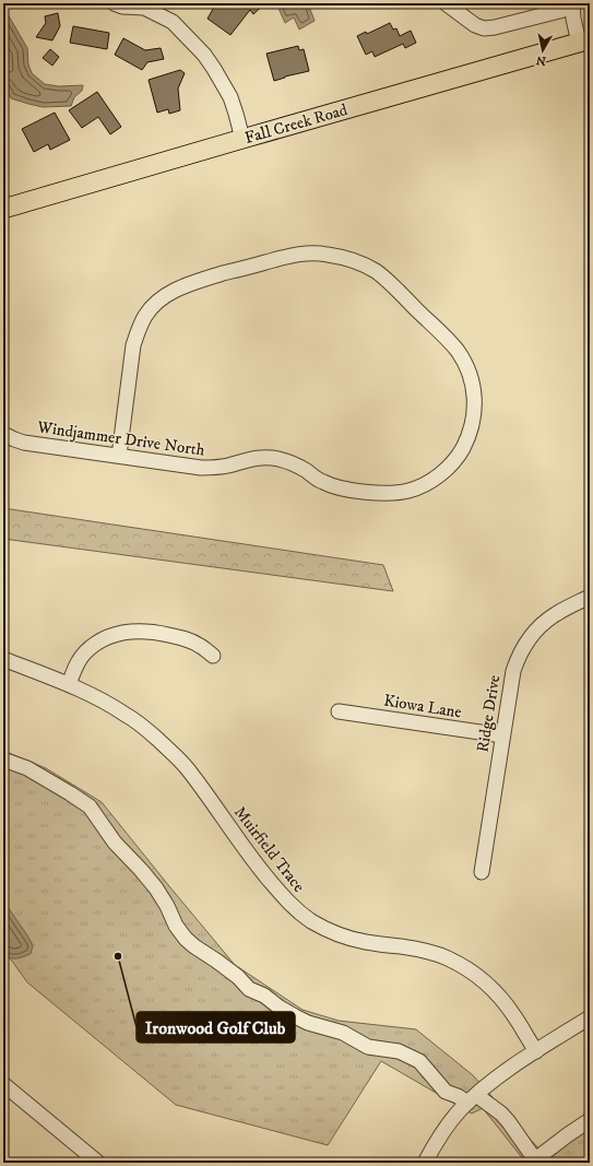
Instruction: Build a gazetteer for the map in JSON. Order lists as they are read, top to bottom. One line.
{"streets":{"main road":["Fall Creek Road"],"street":["Windjammer Drive North","Kiowa Lane","Ridge Drive","Muirfield Trace"]},"crossings":[["Kiowa Lane","Ridge Drive"]],"places":["Ironwood Golf Club"],"north":"bottom"}
